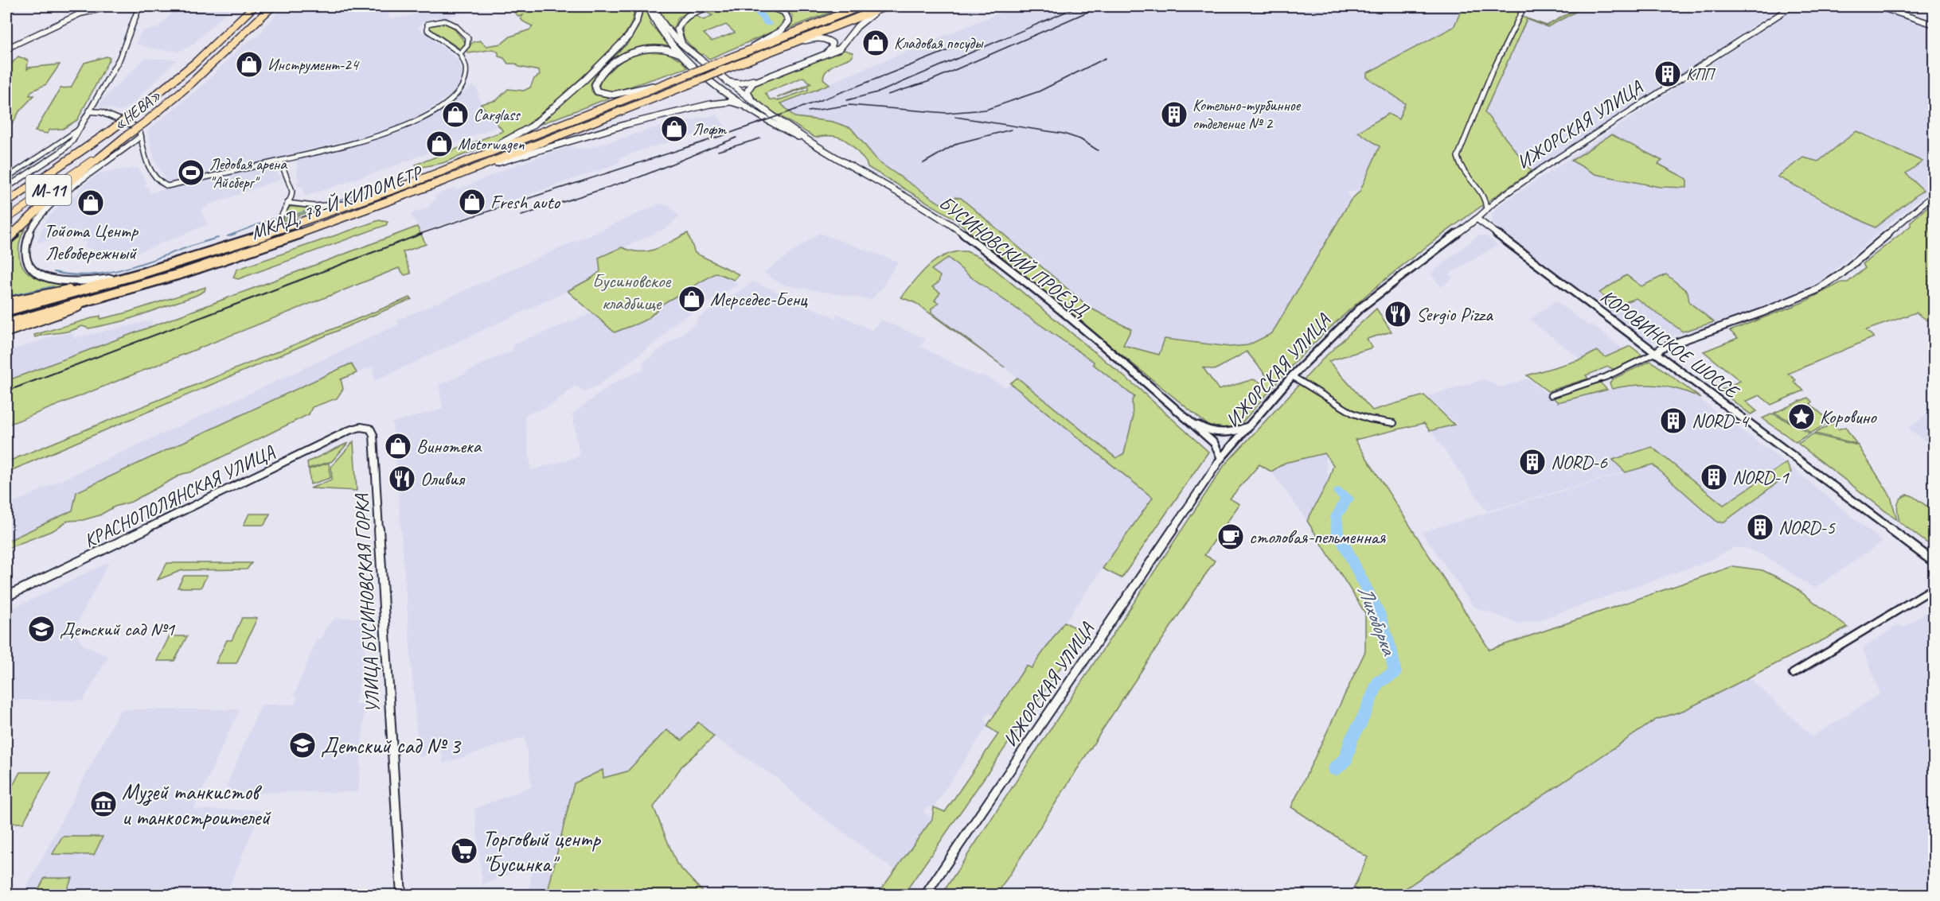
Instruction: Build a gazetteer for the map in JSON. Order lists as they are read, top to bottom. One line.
{"streets":{"highway":["«НЕВА»","М-11","МКАД, 78-Й КИЛОМЕТР"],"main road":["ИЖОРСКАЯ УЛИЦА","БУСИНОВСКИЙ ПРОЕЗД","КОРОВИНСКОЕ ШОССЕ"],"street":["КРАСНОПОЛЯНСКАЯ УЛИЦА","УЛИЦА БУСИНОВСКАЯ ГОРКА"]},"crossings":[["«НЕВА»","М-11"],["ИЖОРСКАЯ УЛИЦА","КОРОВИНСКОЕ ШОССЕ"],["М-11","МКАД, 78-Й КИЛОМЕТР"],["КРАСНОПОЛЯНСКАЯ УЛИЦА","УЛИЦА БУСИНОВСКАЯ ГОРКА"]],"water":["Лихоборка"],"parks":["Бусиновское кладбище"],"places":{"shop":["Кладовая посуды","Инструмент-24","Carglass","Лофт","Motorwagen","Fresh auto","Тойота Центр Левобережный","Мерседес-Бенц","Винотека"],"building":["КПП","Котельно-турбинное отделение № 2","NORD-4","NORD-6","NORD-1","NORD-5"],"sports":["Ледовая арена \"Айсберг\""],"restaurant":["Sergio Pizza","Оливия"],"place":["Коровино"],"cafe":["столовая-пельменная"],"school or university":["Детский сад №1","Детский сад № 3"],"museum":["Музей танкистов и танкостроителей"],"supermarket":["Торговый центр \"Бусинка\""]}}
